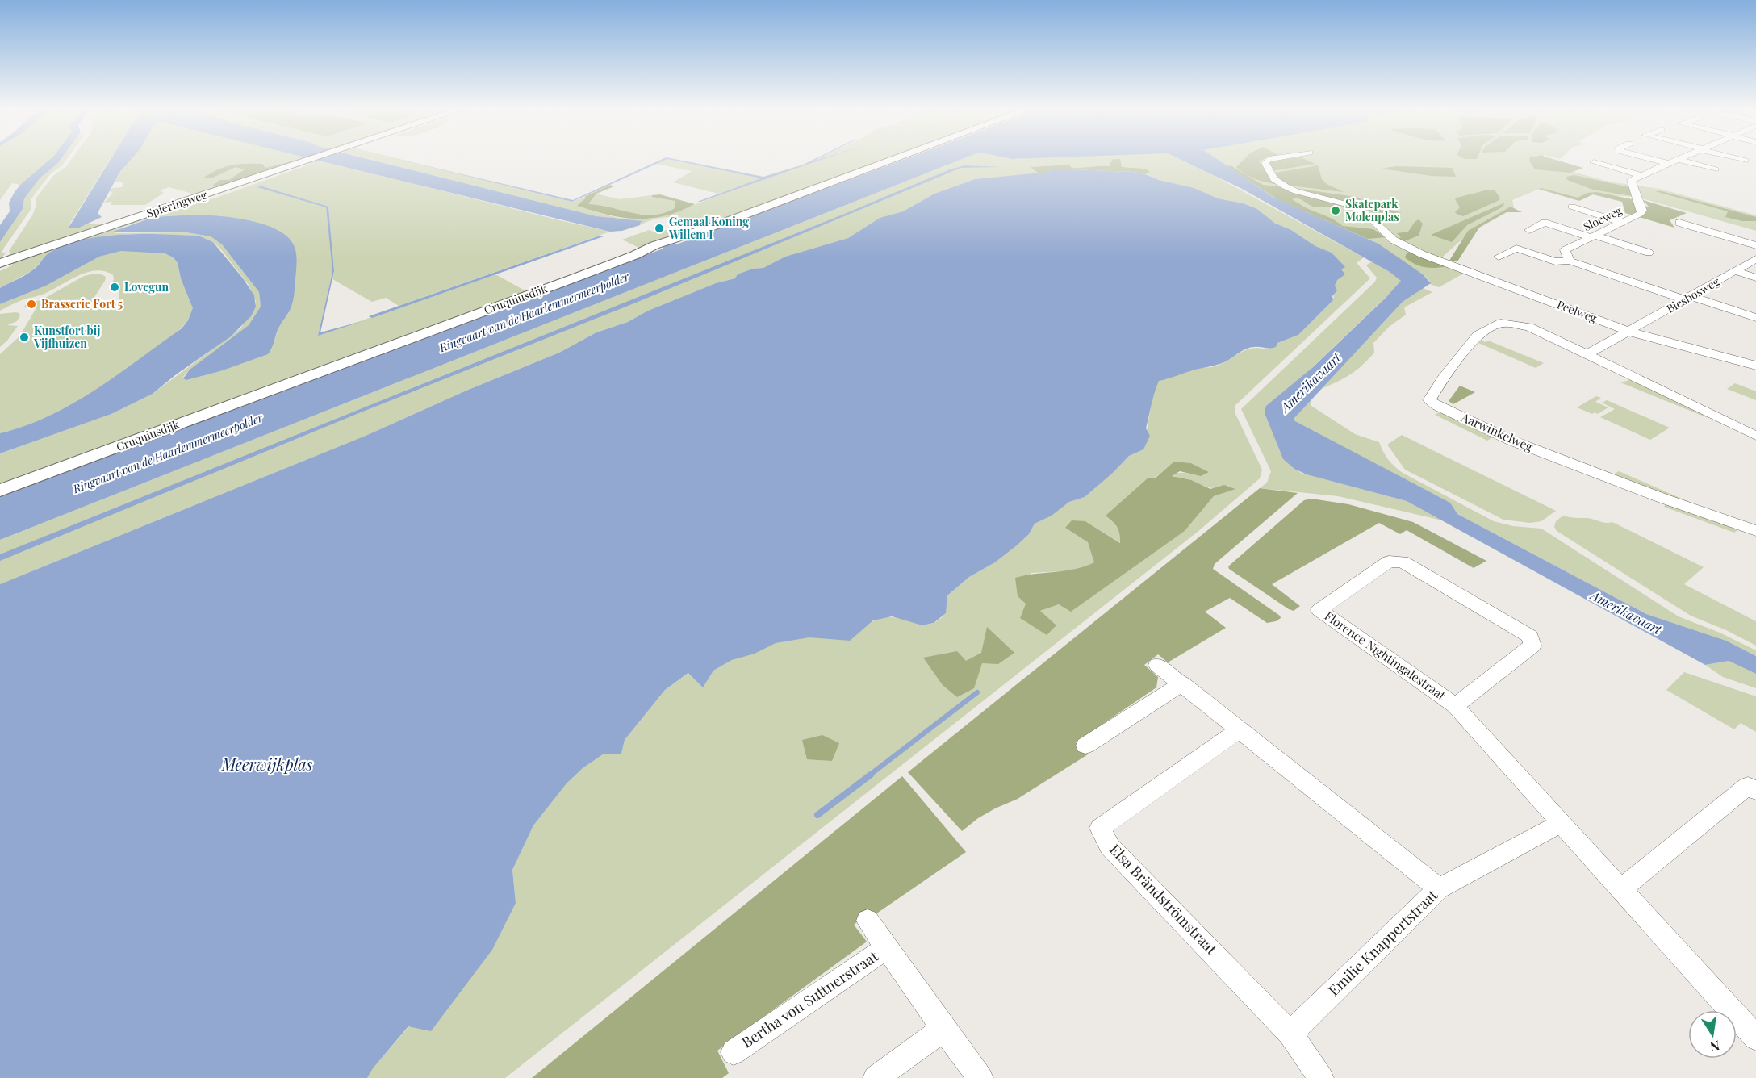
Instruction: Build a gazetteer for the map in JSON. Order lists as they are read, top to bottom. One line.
{"streets":{"street":["Spieringweg","Sloeweg","Biesbosweg","Cruquiusdijk","Peelweg","Aarwinkelweg","Florence Nightingalestraat","Elsa Brändströmstraat","Emilie Knappertstraat","Bertha von Suttnerstraat"]},"crossings":[["Biesbosweg","Peelweg"],["Florence Nightingalestraat","Emilie Knappertstraat"],["Elsa Brändströmstraat","Emilie Knappertstraat"]],"water":["Ringvaart van de Haarlemmermeerpolder","Amerikavaart","Meerwijkplas"],"places":["Skatepark Molenplas","Gemaal Koning Willem I","Lovegun","Brasserie Fort 5","Kunstfort bij Vijfhuizen"],"north":"bottom"}
